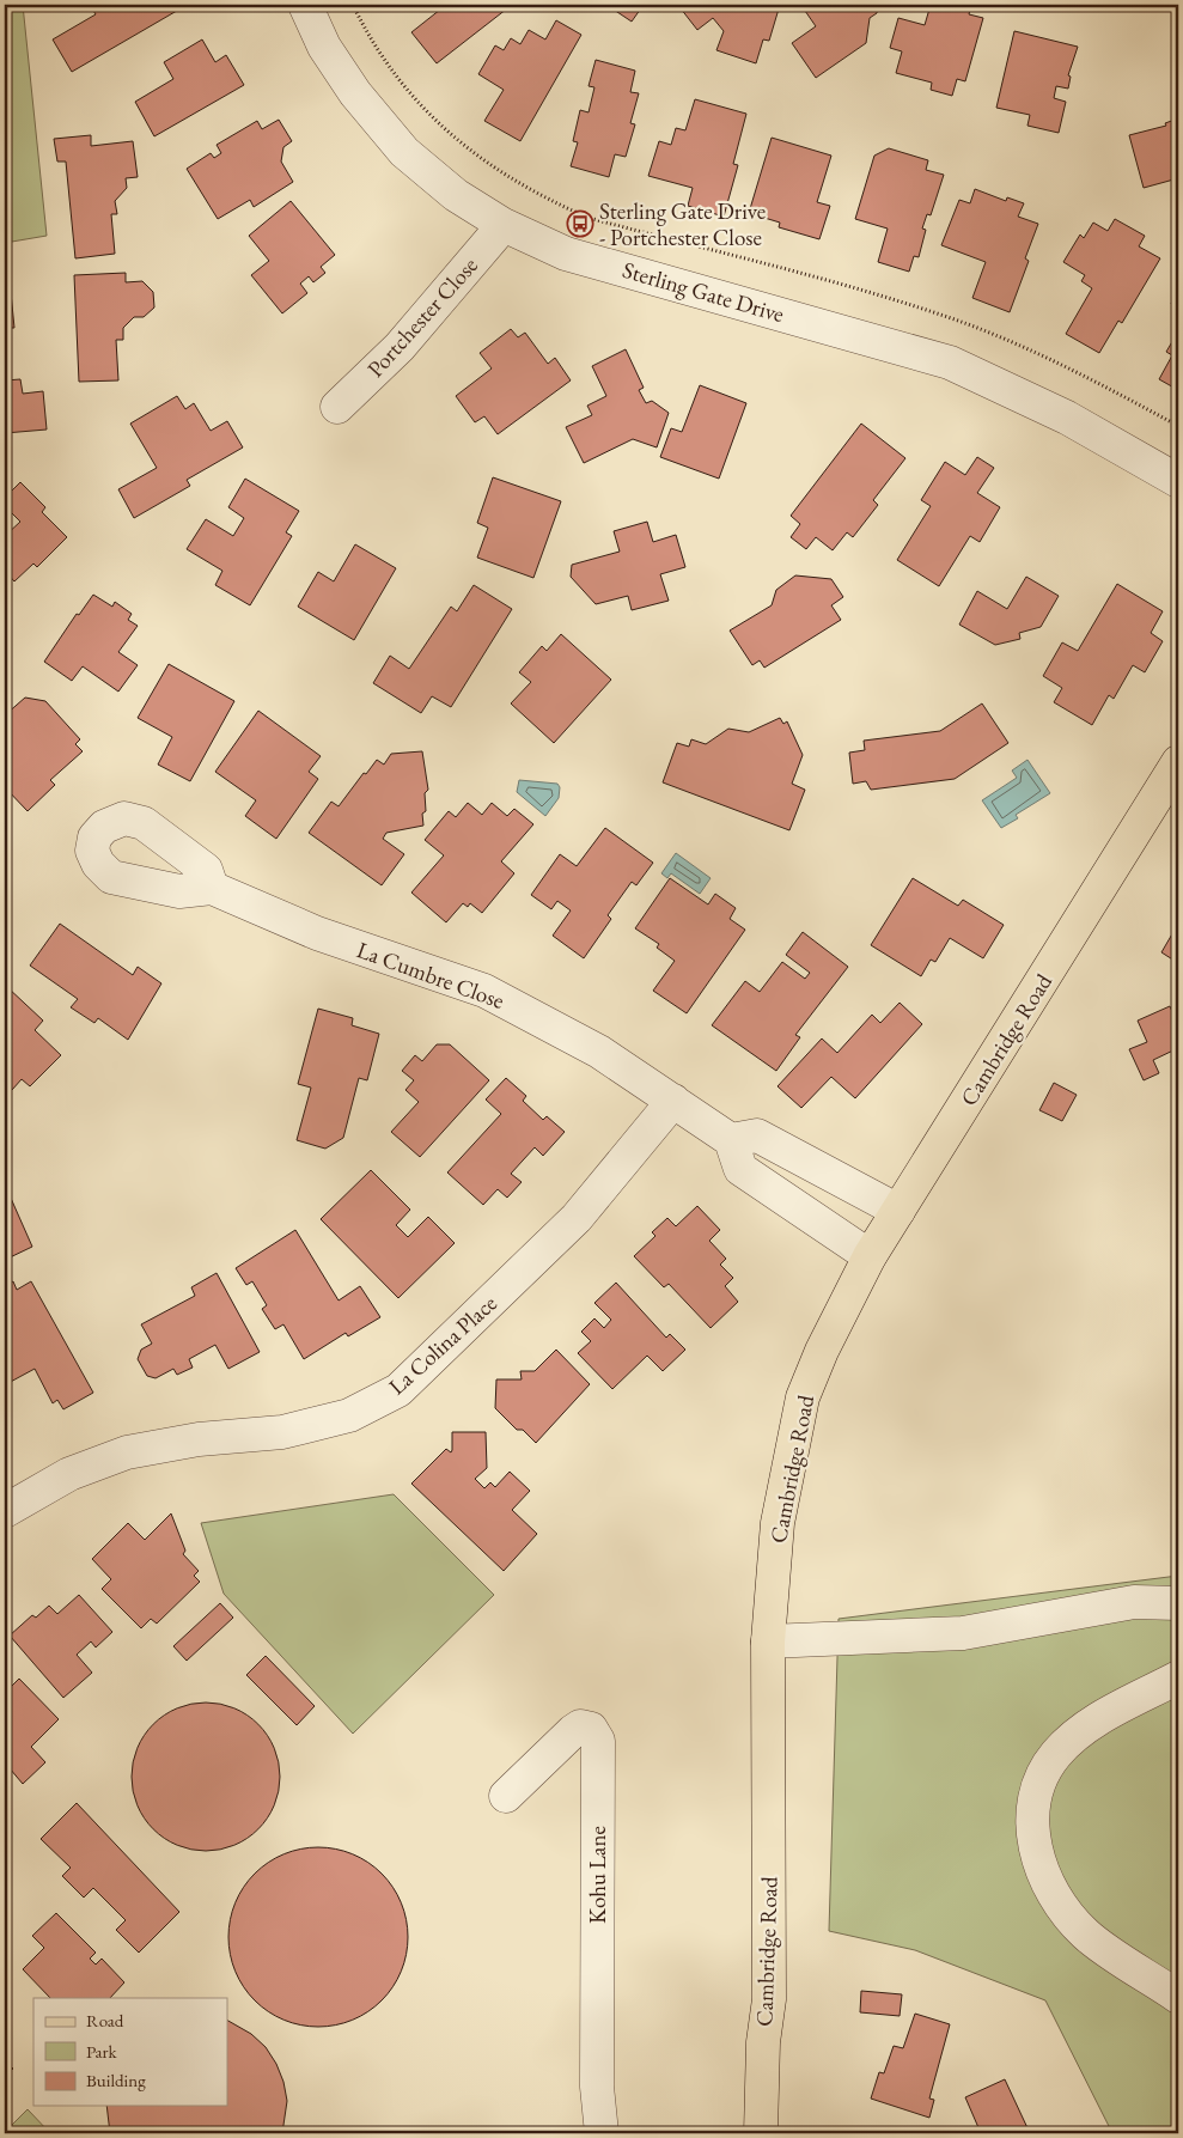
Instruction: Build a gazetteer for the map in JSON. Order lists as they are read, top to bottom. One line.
{"streets":{"main road":["Cambridge Road"],"street":["Sterling Gate Drive","Portchester Close","La Cumbre Close","La Colina Place","Kohu Lane"]},"crossings":[["Sterling Gate Drive","Portchester Close"],["La Cumbre Close","La Colina Place"]],"places":{"bus stop":["Sterling Gate Drive - Portchester Close"]},"legend":["Road","Park","Building"]}
